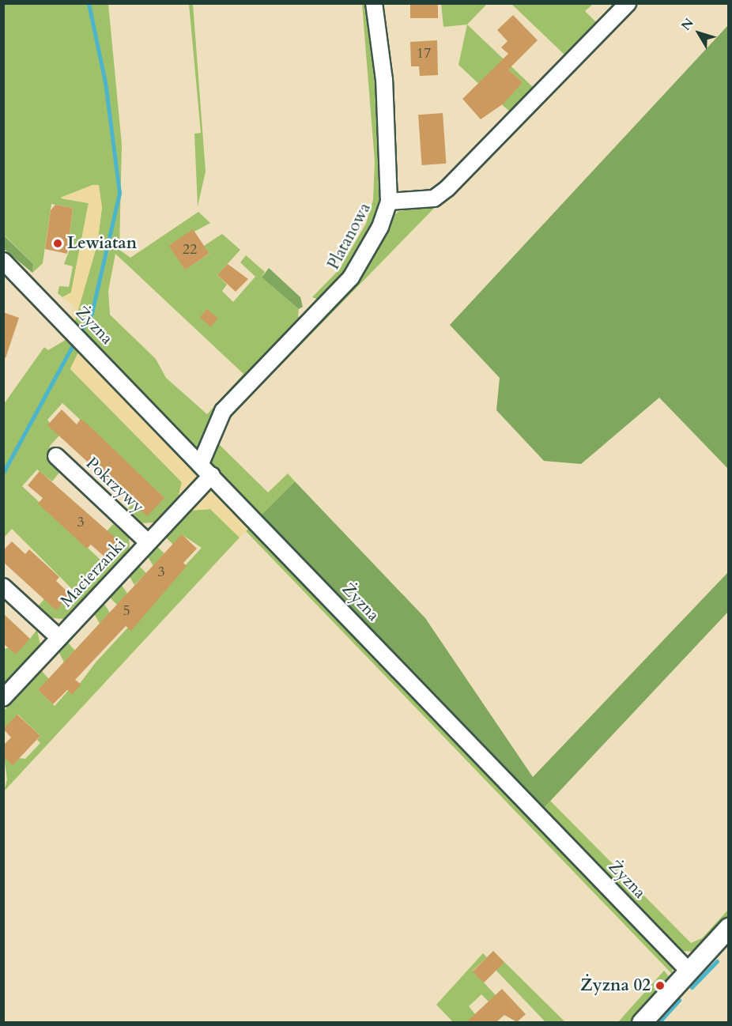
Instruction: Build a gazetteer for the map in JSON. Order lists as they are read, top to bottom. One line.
{"streets":{"street":["Platanowa","Żyzna","Pokrzywy","Macierzanki"]},"crossings":[["Platanowa","Żyzna"],["Żyzna","Macierzanki"],["Pokrzywy","Macierzanki"]],"places":["Lewiatan","Żyzna 02"],"house_numbers":["17","22","3","3","5"],"north":"top left"}
